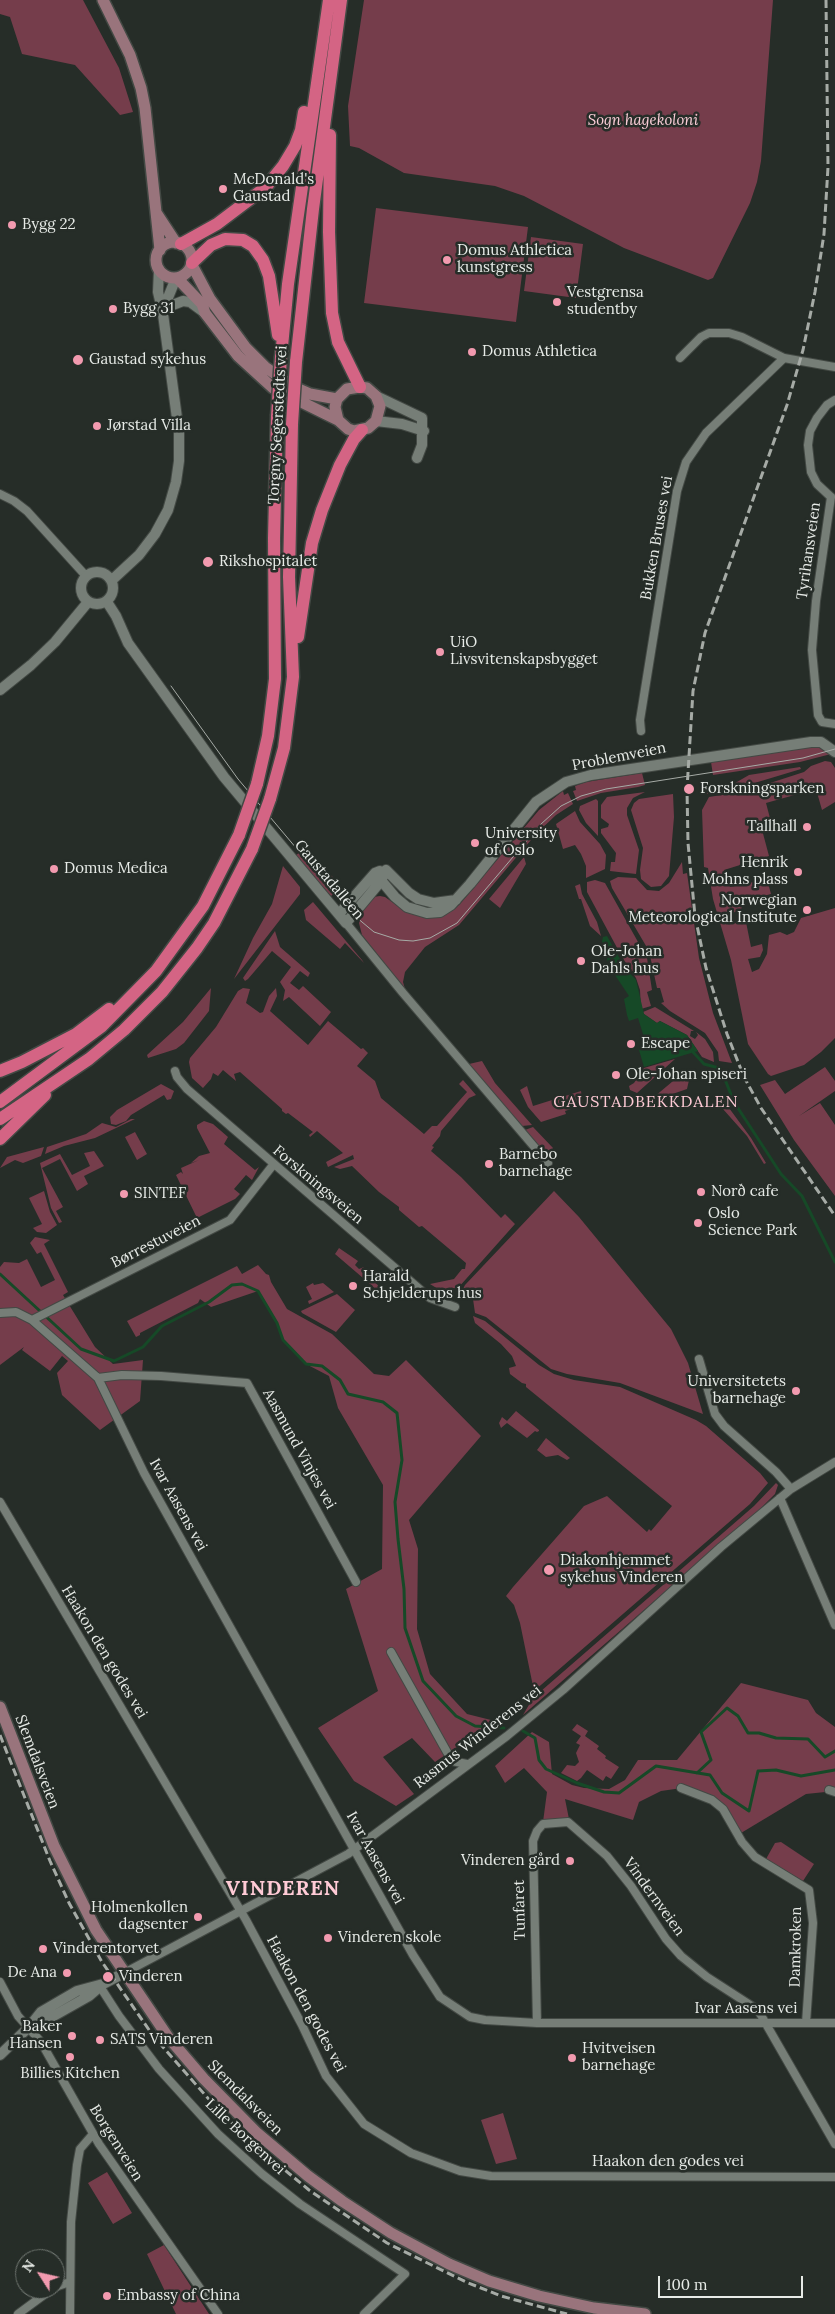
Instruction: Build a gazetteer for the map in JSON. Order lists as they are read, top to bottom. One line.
{"streets":{"highway":["Torgny Segerstedts vei"],"main road":["Slemdalsveien"],"street":["Bukken Bruses vei","Tyrihansveien","Problemveien","Gaustadalléen","Forskningsveien","Børrestuveien","Aasmund Vinjes vei","Ivar Aasens vei","Haakon den godes vei","Rasmus Winderens vei","Vindernveien","Tunfaret","Damkroken","Lille Borgenvei","Borgenveien"]},"crossings":[["Forskningsveien","Børrestuveien"],["Aasmund Vinjes vei","Ivar Aasens vei"],["Ivar Aasens vei","Rasmus Winderens vei"],["Ivar Aasens vei","Vindernveien"],["Ivar Aasens vei","Tunfaret"],["Ivar Aasens vei","Damkroken"],["Haakon den godes vei","Rasmus Winderens vei"],["Rasmus Winderens vei","Slemdalsveien"],["Rasmus Winderens vei","Lille Borgenvei"],["Rasmus Winderens vei","Borgenveien"],["Vindernveien","Tunfaret"]],"districts":["GAUSTADBEKKDALEN","VINDEREN"],"parks":["Sogn hagekoloni"],"places":["McDonald's Gaustad","Bygg 22","Domus Athletica kunstgress","Vestgrensa studentby","Bygg 31","Domus Athletica","Gaustad sykehus","Jørstad Villa","Rikshospitalet","UiO Livsvitenskapsbygget","Forskningsparken","Tallhall","University of Oslo","Domus Medica","Henrik Mohns plass","Norwegian Meteorological Institute","Ole-Johan Dahls hus","Escape","Ole-Johan spiseri","Barnebo barnehage","Norð cafe","SINTEF","Oslo Science Park","Harald Schjelderups hus","Universitetets barnehage","Diakonhjemmet sykehus Vinderen","Vinderen gård","Holmenkollen dagsenter","Vinderen skole","Vinderentorvet","De Ana","Vinderen","Baker Hansen","SATS Vinderen","Billies Kitchen","Hvitveisen barnehage","Embassy of China"],"scale_bar":"100 m","north":"top left"}
